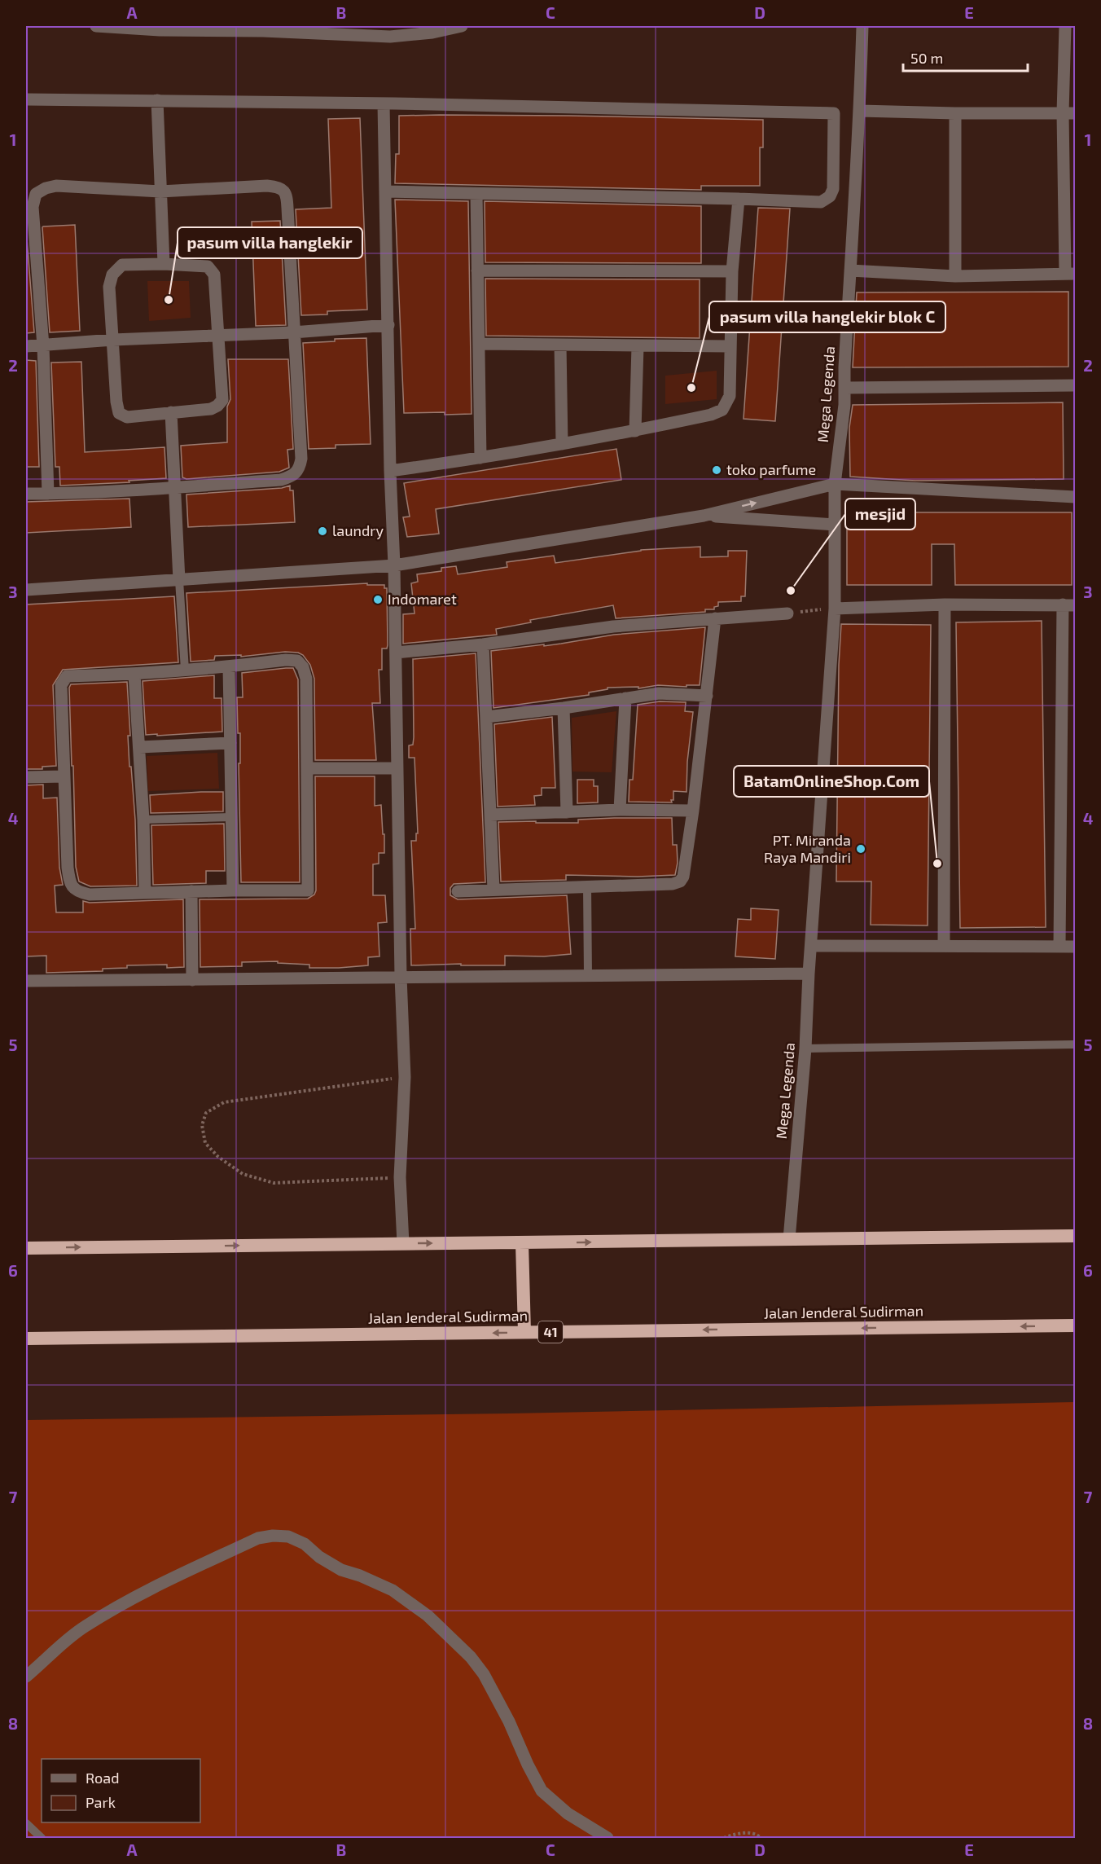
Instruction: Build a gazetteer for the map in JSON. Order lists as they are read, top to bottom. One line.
{"streets":{"highway":["Jalan Jenderal Sudirman","41"],"street":["Mega Legenda"]},"places":["pasum villa hanglekir","pasum villa hanglekir blok C","toko parfume","laundry","mesjid","Indomaret","PT. Miranda Raya Mandiri","BatamOnlineShop.Com"],"legend":["Road","Park"],"scale_bar":"50 m","grid":{"columns":["A","B","C","D","E"],"rows":["1","2","3","4","5","6","7","8"]}}
